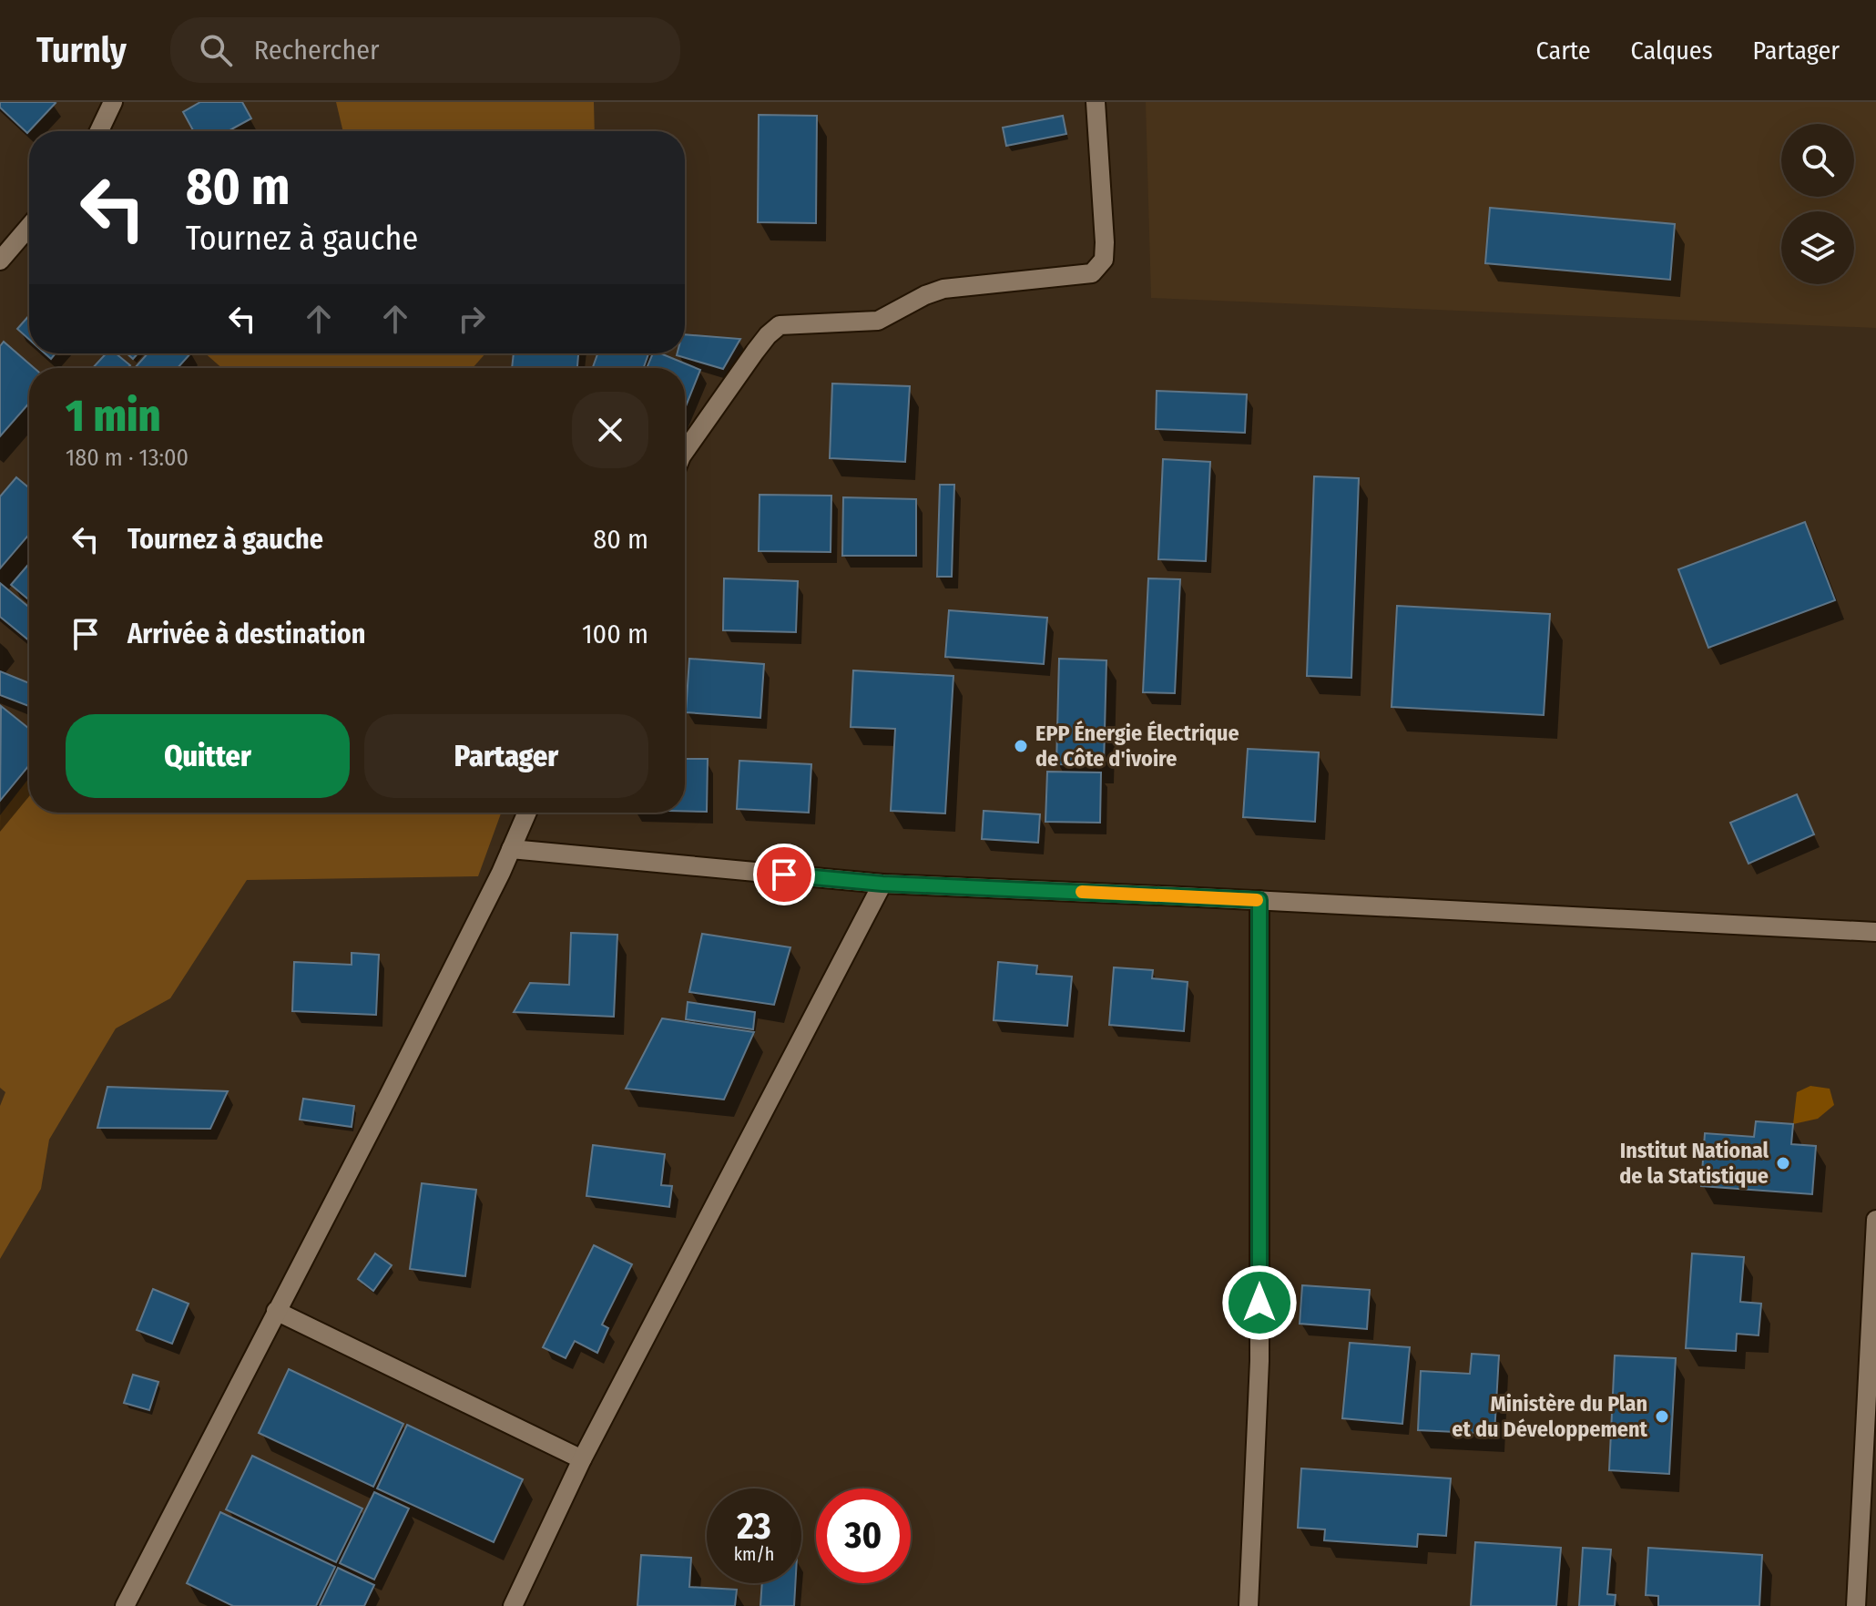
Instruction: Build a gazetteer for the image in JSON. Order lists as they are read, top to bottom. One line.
{"places":["EPP Énergie Électrique de Côte d'ivoire","Institut National de la Statistique","Ministère du Plan et du Développement"],"page":{"header":"Turnly","search":"Rechercher","nav":["Carte","Calques","Partager"],"turn":["80 m","Tournez à gauche"],"heading":["1 min","180 m · 13:00"],"list":[{"name":"Tournez à gauche","value":"80 m"},{"name":"Arrivée à destination","value":"100 m"}],"buttons":["Quitter","Partager"],"speed":"23 km/h","limit":"30"}}
